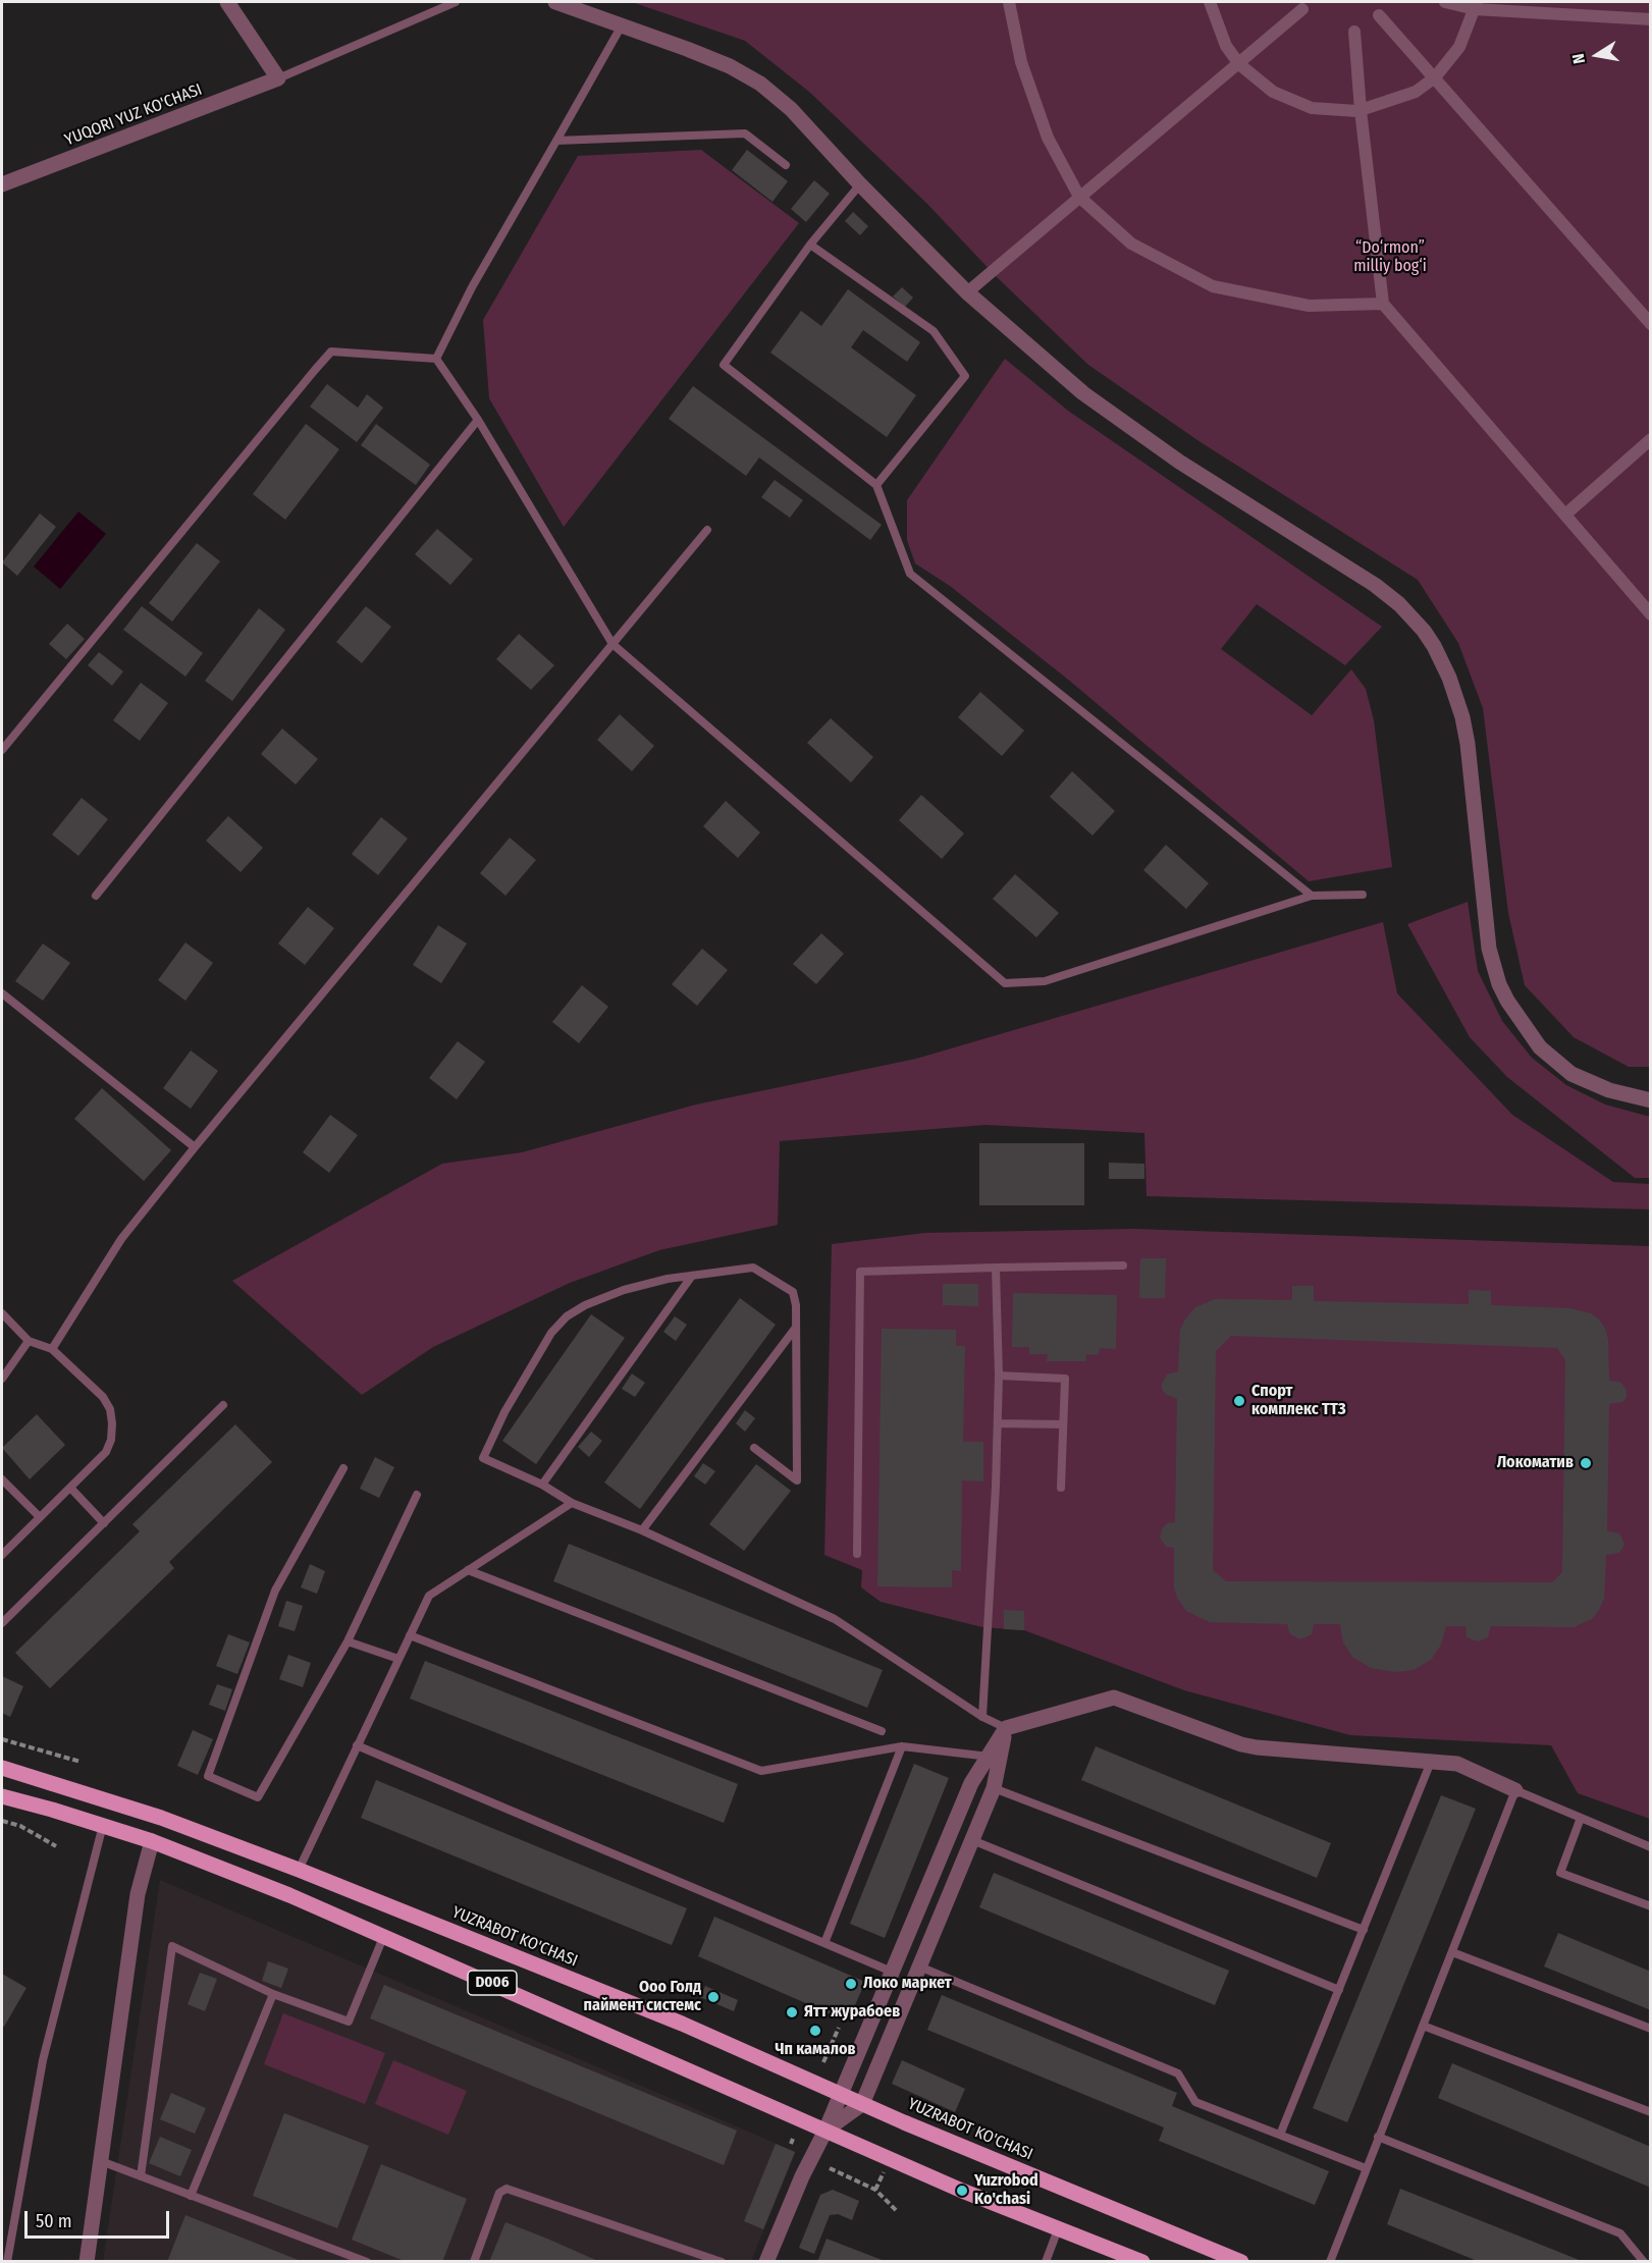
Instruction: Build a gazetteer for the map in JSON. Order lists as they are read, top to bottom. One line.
{"streets":{"main road":["YUZRABOT KO'CHASI","D006"],"street":["YUQORI YUZ KO'CHASI"]},"parks":["“Do‘rmon” milliy bog‘i"],"places":["Спорт комплекс ТТЗ","Локоматив","Локо маркет","Ооо Голд паймент системс","Ятт журабоев","Чп камалов","Yuzrobod Ko'chasi"],"scale_bar":"50 m","north":"left"}
